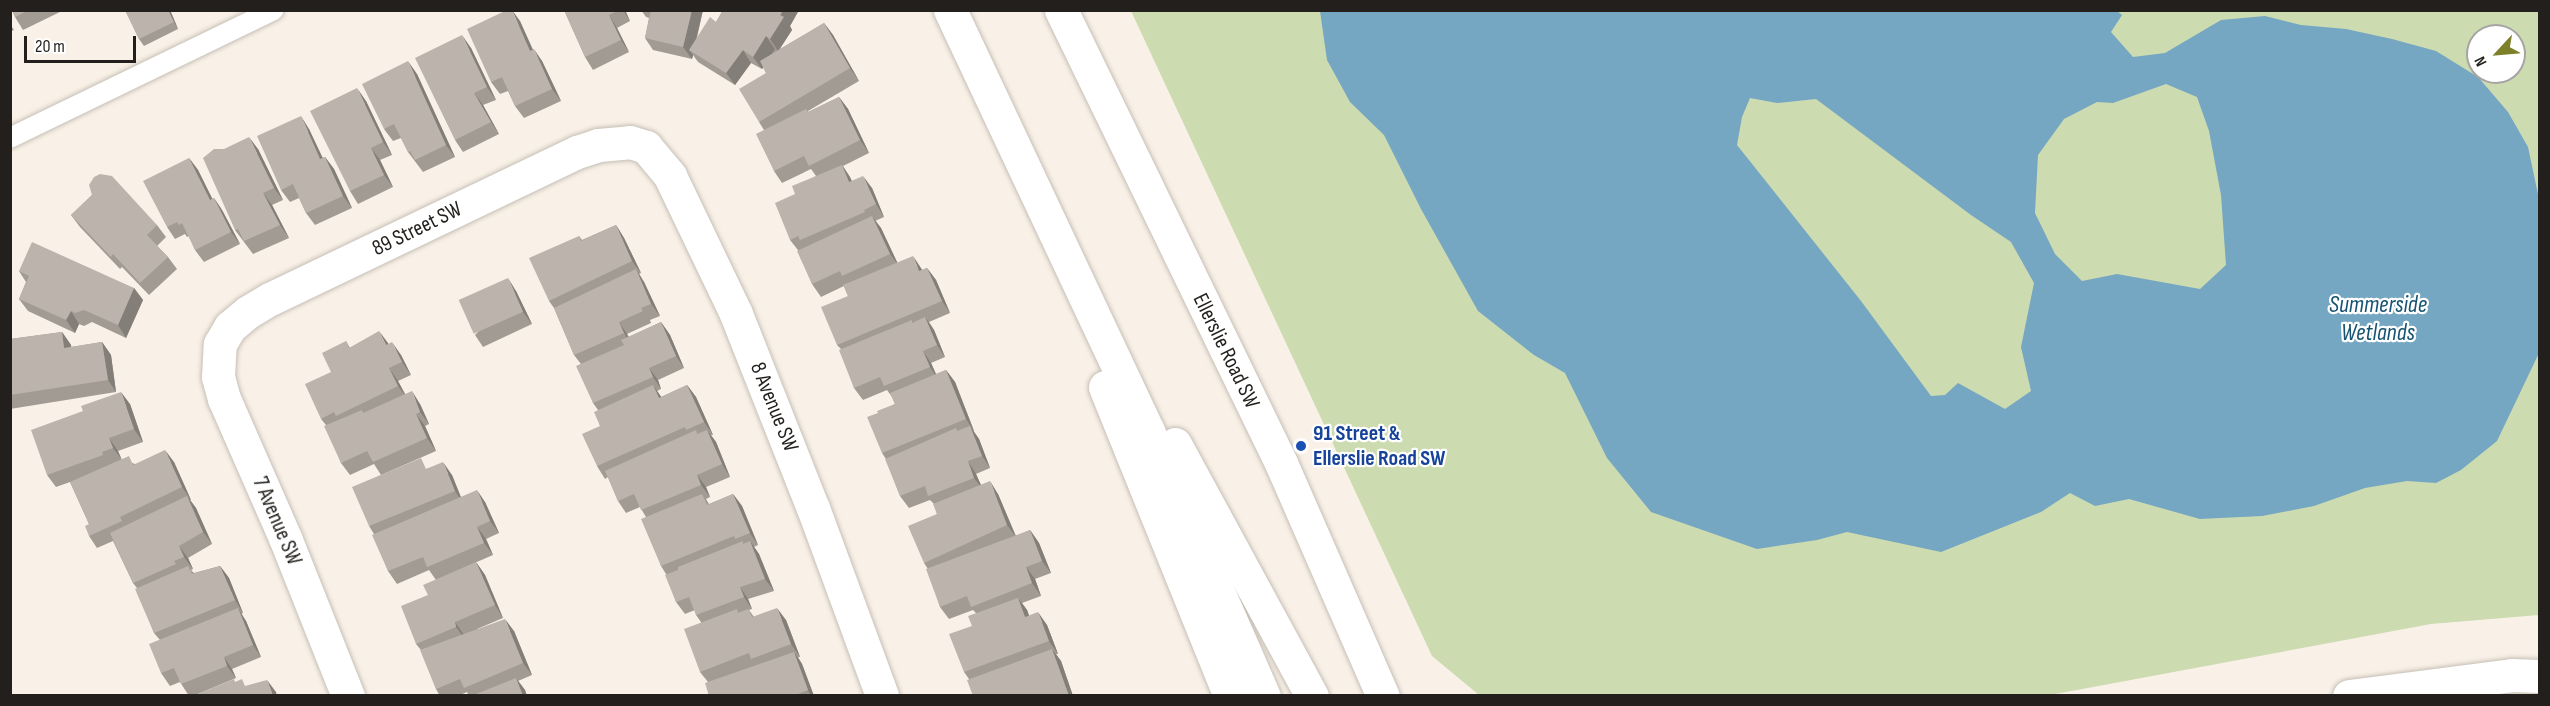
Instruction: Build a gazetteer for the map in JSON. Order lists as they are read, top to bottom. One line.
{"streets":{"main road":["89 Street SW","Ellerslie Road SW","8 Avenue SW","7 Avenue SW"]},"crossings":[["89 Street SW","8 Avenue SW"],["89 Street SW","7 Avenue SW"]],"water":["Summerside Wetlands"],"places":["91 Street & Ellerslie Road SW"],"scale_bar":"20 m","north":"bottom left"}
